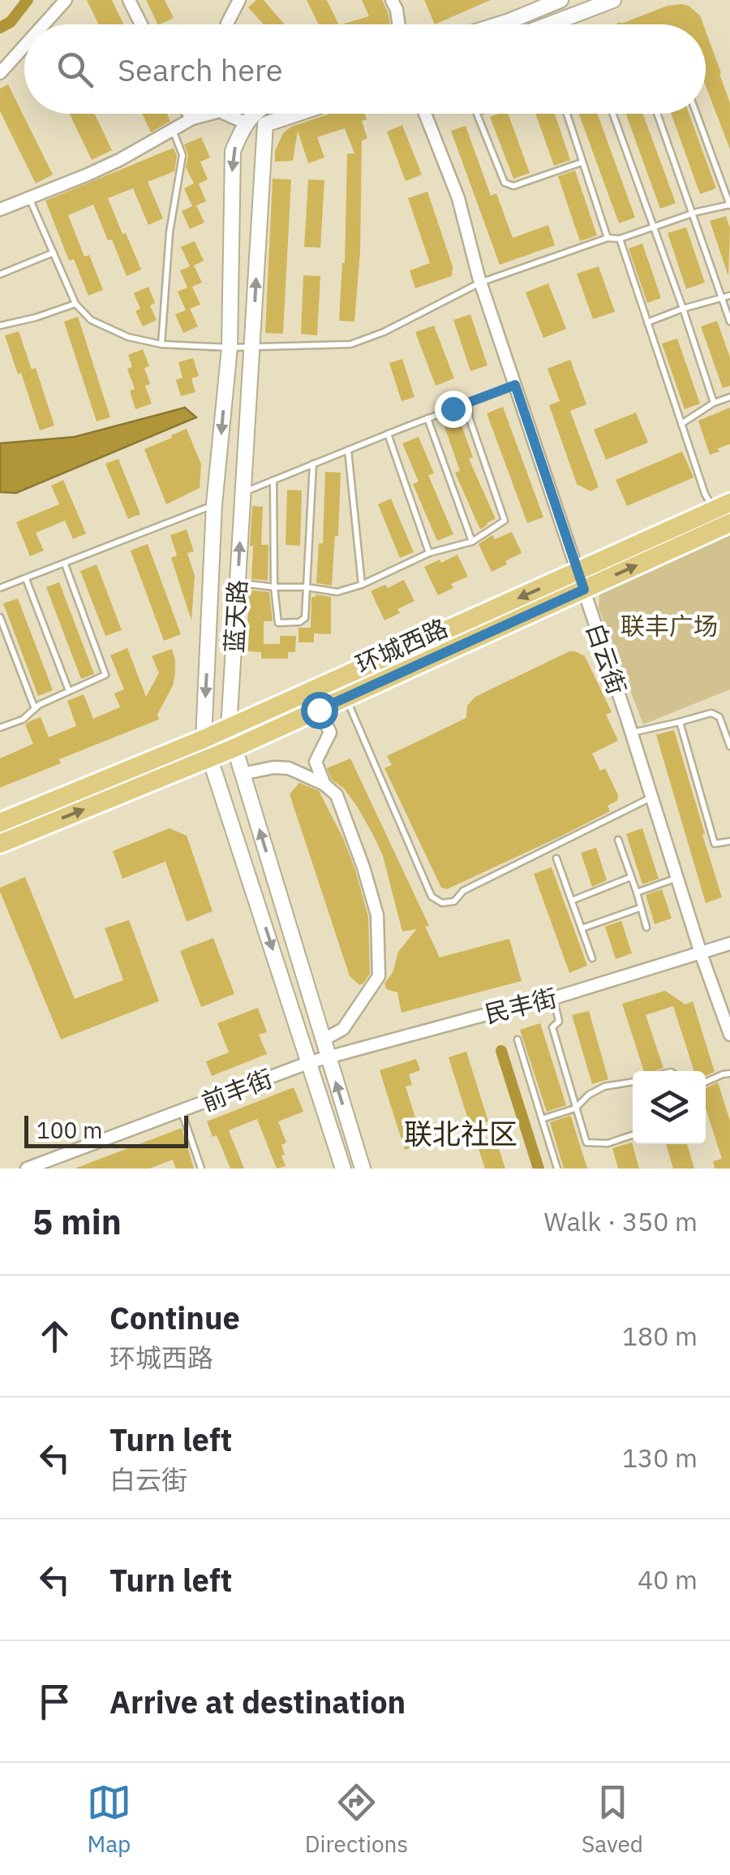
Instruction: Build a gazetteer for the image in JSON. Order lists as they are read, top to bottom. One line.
{"streets":{"main road":["环城西路"],"street":["蓝天路","白云街","民丰街","前丰街"]},"crossings":[["蓝天路","环城西路"],["蓝天路","民丰街"],["蓝天路","前丰街"],["环城西路","白云街"],["白云街","民丰街"],["民丰街","前丰街"]],"districts":["联北社区"],"parks":["联丰广场"],"scale_bar":"100 m","page":{"search":"Search here","scale":"100 m","heading":["5 min","Walk · 350 m"],"list":[["Continue","环城西路","180 m"],["Turn left","白云街","130 m"],["Turn left","40 m"],"Arrive at destination"],"nav":["Map","Directions","Saved"]}}
